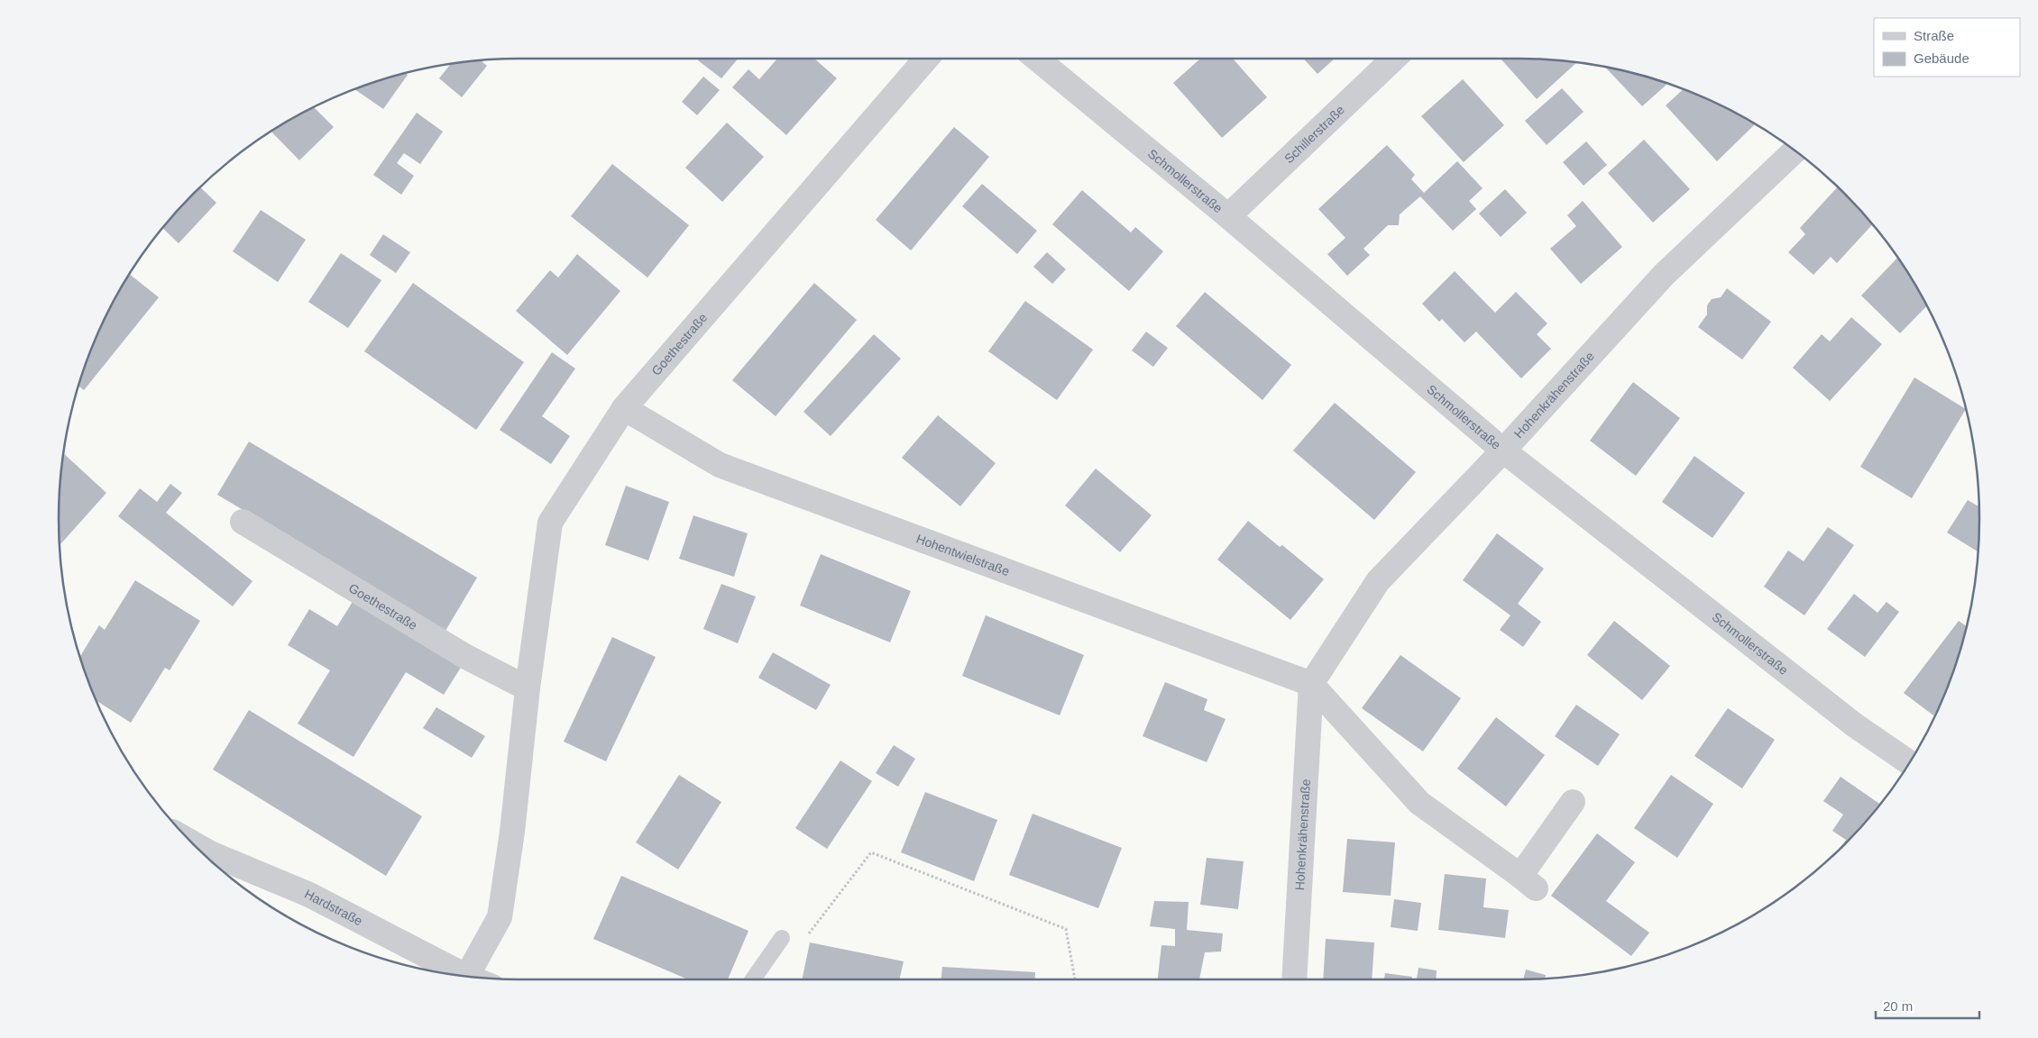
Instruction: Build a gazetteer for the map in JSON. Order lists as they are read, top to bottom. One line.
{"streets":{"street":["Schillerstraße","Schmollerstraße","Goethestraße","Hohenkrähenstraße","Hohentwielstraße","Hardstraße"]},"crossings":[["Schillerstraße","Schmollerstraße"],["Schmollerstraße","Hohenkrähenstraße"],["Goethestraße","Hohentwielstraße"],["Hohenkrähenstraße","Hohentwielstraße"]],"legend":["Straße","Gebäude"],"scale_bar":"20 m"}
